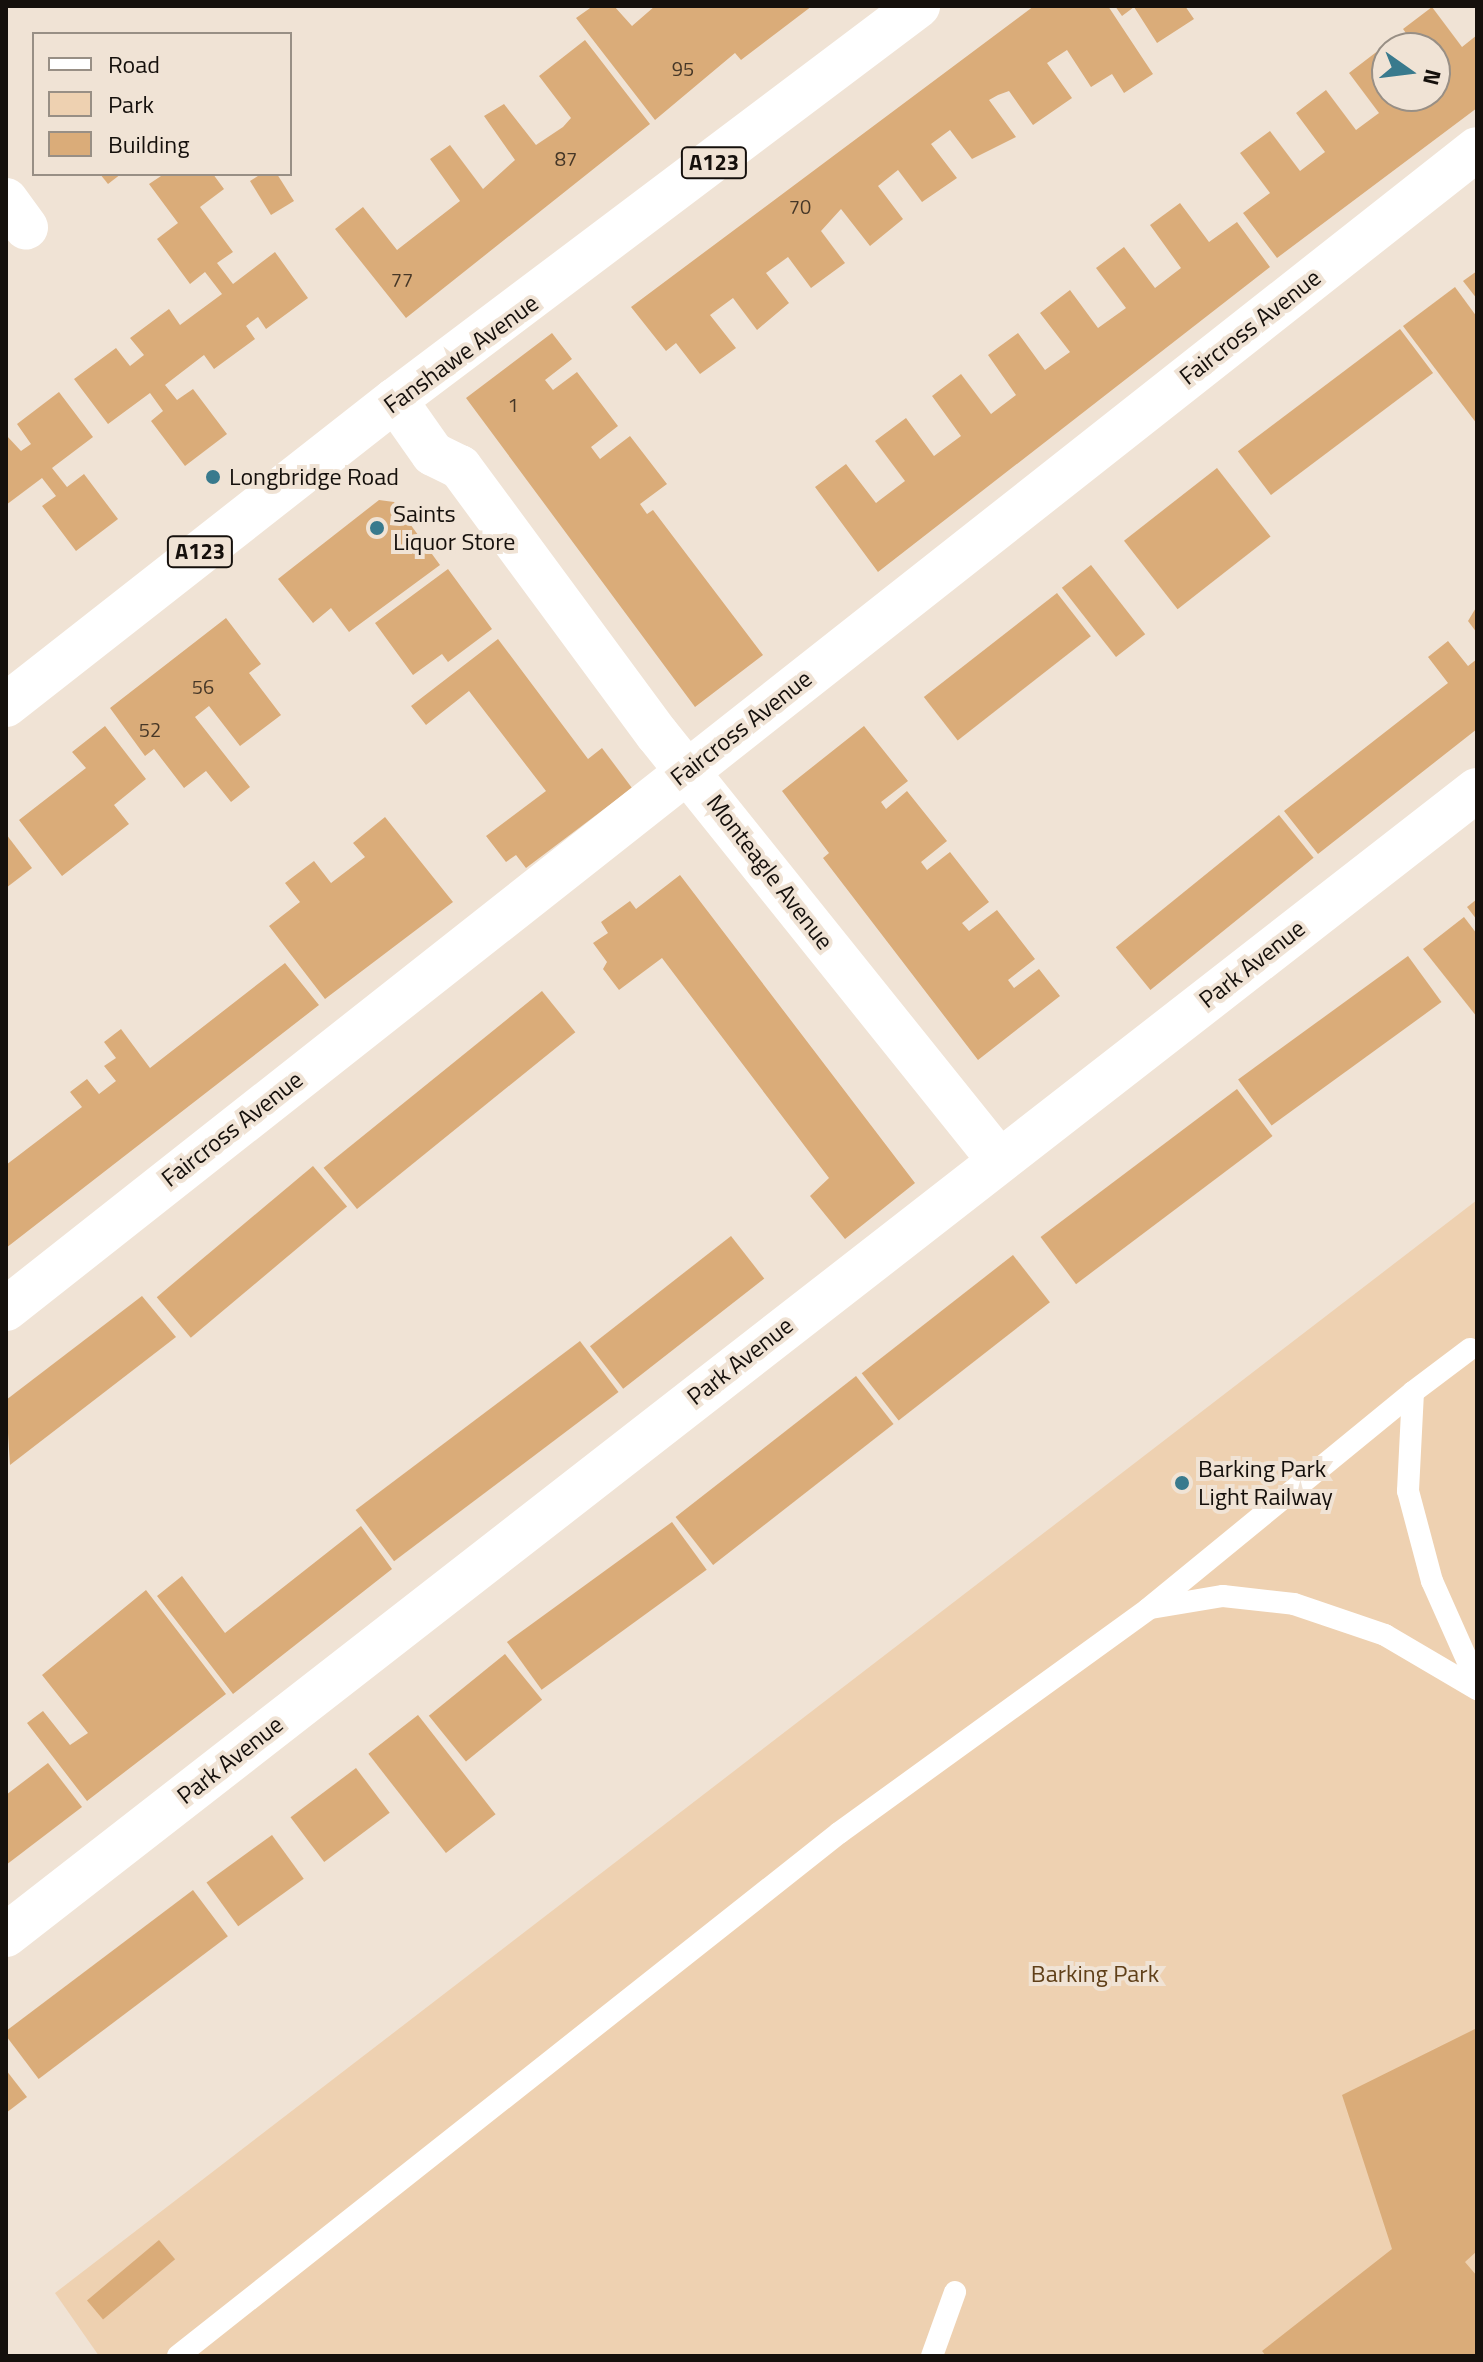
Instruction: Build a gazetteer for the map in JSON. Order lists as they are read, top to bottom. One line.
{"streets":{"street":["A123","Faircross Avenue","Fanshawe Avenue","Monteagle Avenue","Park Avenue"]},"crossings":[["Faircross Avenue","Monteagle Avenue"],["Fanshawe Avenue","Monteagle Avenue"],["Monteagle Avenue","Park Avenue"]],"parks":["Barking Park"],"places":["Longbridge Road","Saints Liquor Store","Barking Park Light Railway"],"house_numbers":["95","87","70","77","1","56","52"],"legend":["Road","Park","Building"],"north":"right"}
